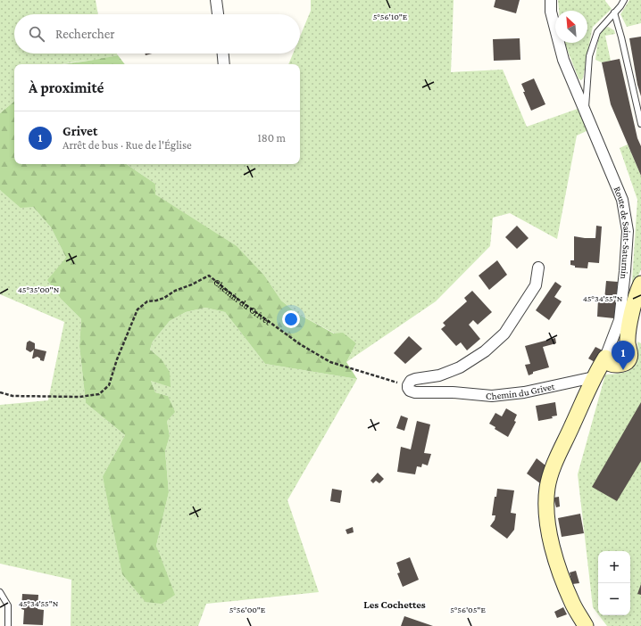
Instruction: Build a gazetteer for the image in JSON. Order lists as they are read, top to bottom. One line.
{"streets":{"street":["Route de Saint-Saturnin","Chemin du Grivet"]},"crossings":[["Route de Saint-Saturnin","Chemin du Grivet"]],"districts":["Les Cochettes"],"north":"top left","page":{"search":"Rechercher","heading":"À proximité","list":[{"mark":"1","name":"Grivet","note":"Arrêt de bus · Rue de l'Église","value":"180 m"}],"pins":"1","map_buttons":["+","−"]},"coordinates":["5°56'10\"E","45°35'00\"N","45°34'55\"N","5°56'00\"E","5°56'05\"E"]}
